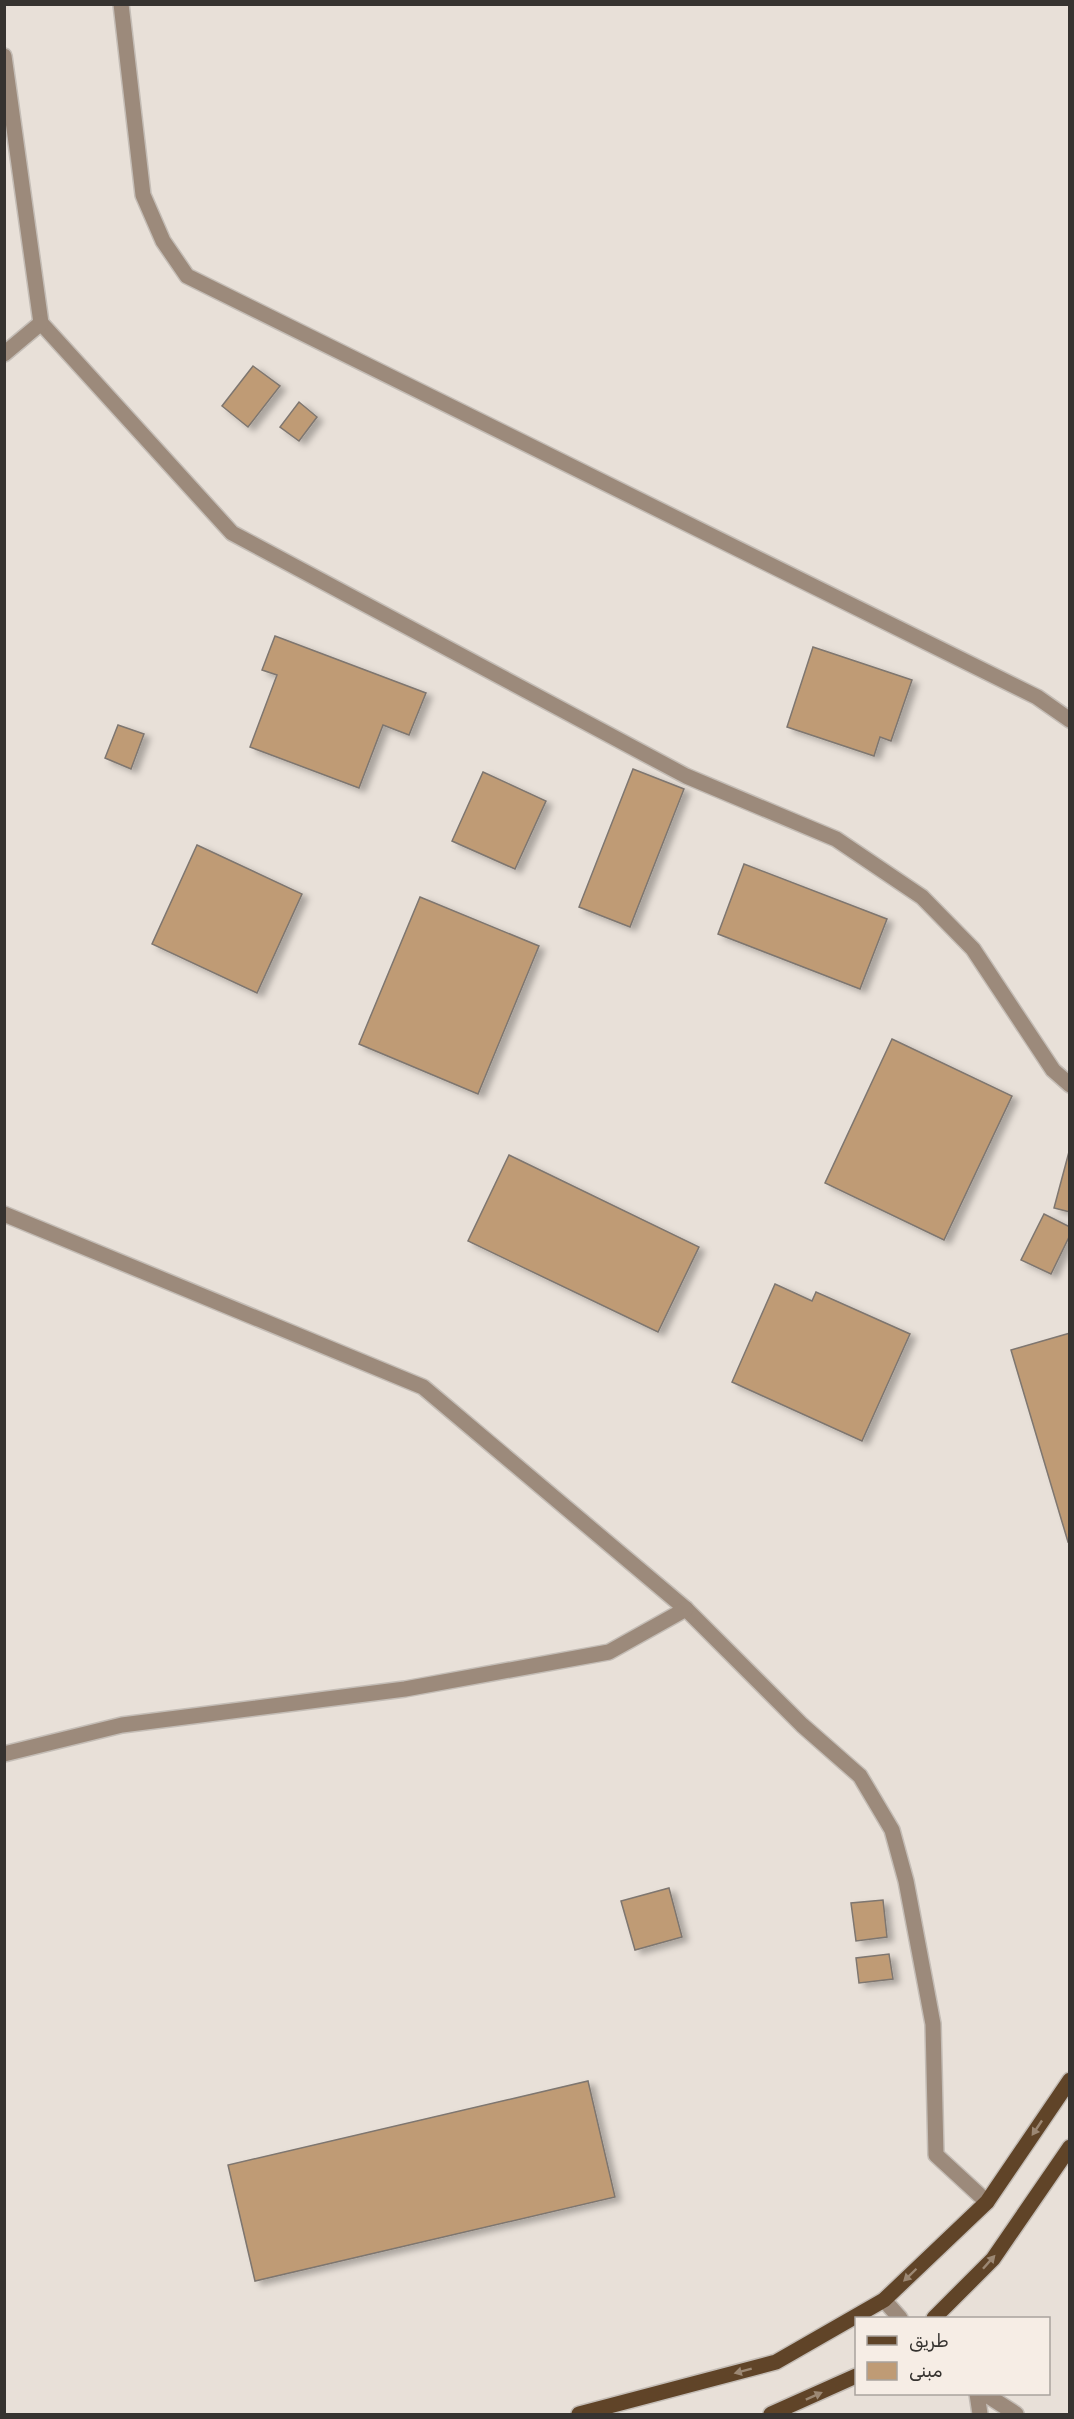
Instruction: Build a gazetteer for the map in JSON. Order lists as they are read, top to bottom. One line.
{"legend":["طريق","مبنى"]}
